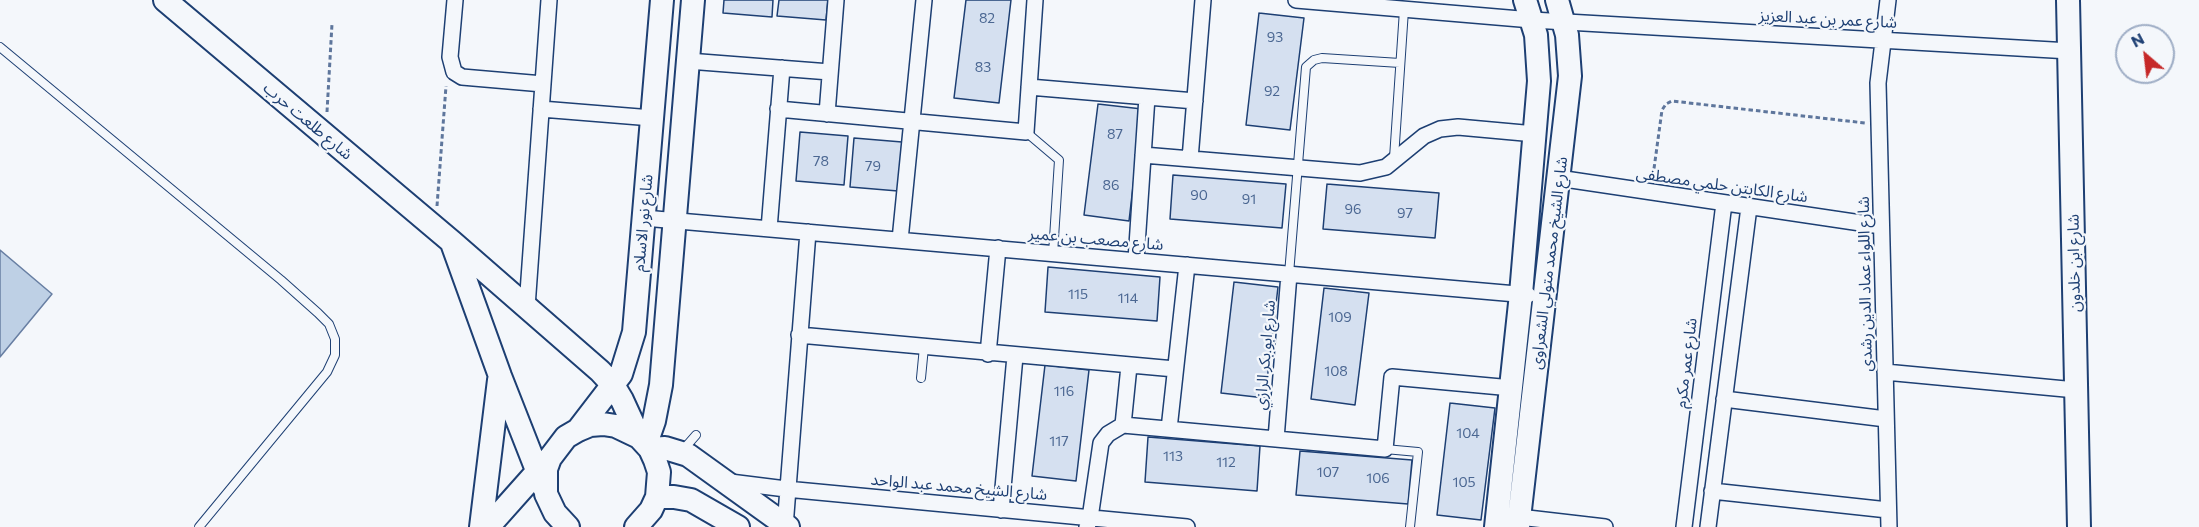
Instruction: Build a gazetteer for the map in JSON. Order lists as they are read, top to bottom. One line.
{"streets":{"street":["شارع عمر بن عبد العزيز","شارع طلعت حرب","شارع الكابتن حلمي مصطفى","شارع نور الاسلام","شارع مصعب بن عمير","شارع الشيخ محمد متولي الشعراوى","شارع ابن خلدون","شارع اللواء عماد الدين رشدى","شارع ابو بكر الرازي","شارع عمر مكرم","شارع الشيخ محمد عبد الواحد"]},"crossings":[["شارع عمر بن عبد العزيز","شارع الشيخ محمد متولي الشعراوى"],["شارع عمر بن عبد العزيز","شارع ابن خلدون"],["شارع عمر بن عبد العزيز","شارع اللواء عماد الدين رشدى"],["شارع طلعت حرب","شارع نور الاسلام"],["شارع الكابتن حلمي مصطفى","شارع الشيخ محمد متولي الشعراوى"],["شارع الكابتن حلمي مصطفى","شارع اللواء عماد الدين رشدى"],["شارع الكابتن حلمي مصطفى","شارع عمر مكرم"],["شارع نور الاسلام","شارع مصعب بن عمير"],["شارع مصعب بن عمير","شارع الشيخ محمد متولي الشعراوى"],["شارع مصعب بن عمير","شارع ابو بكر الرازي"]],"house_numbers":["82","93","83","92","87","78","79","86","90","91","96","97","115","114","109","108","116","104","117","113","112","107","106","105"],"north":"top left"}
